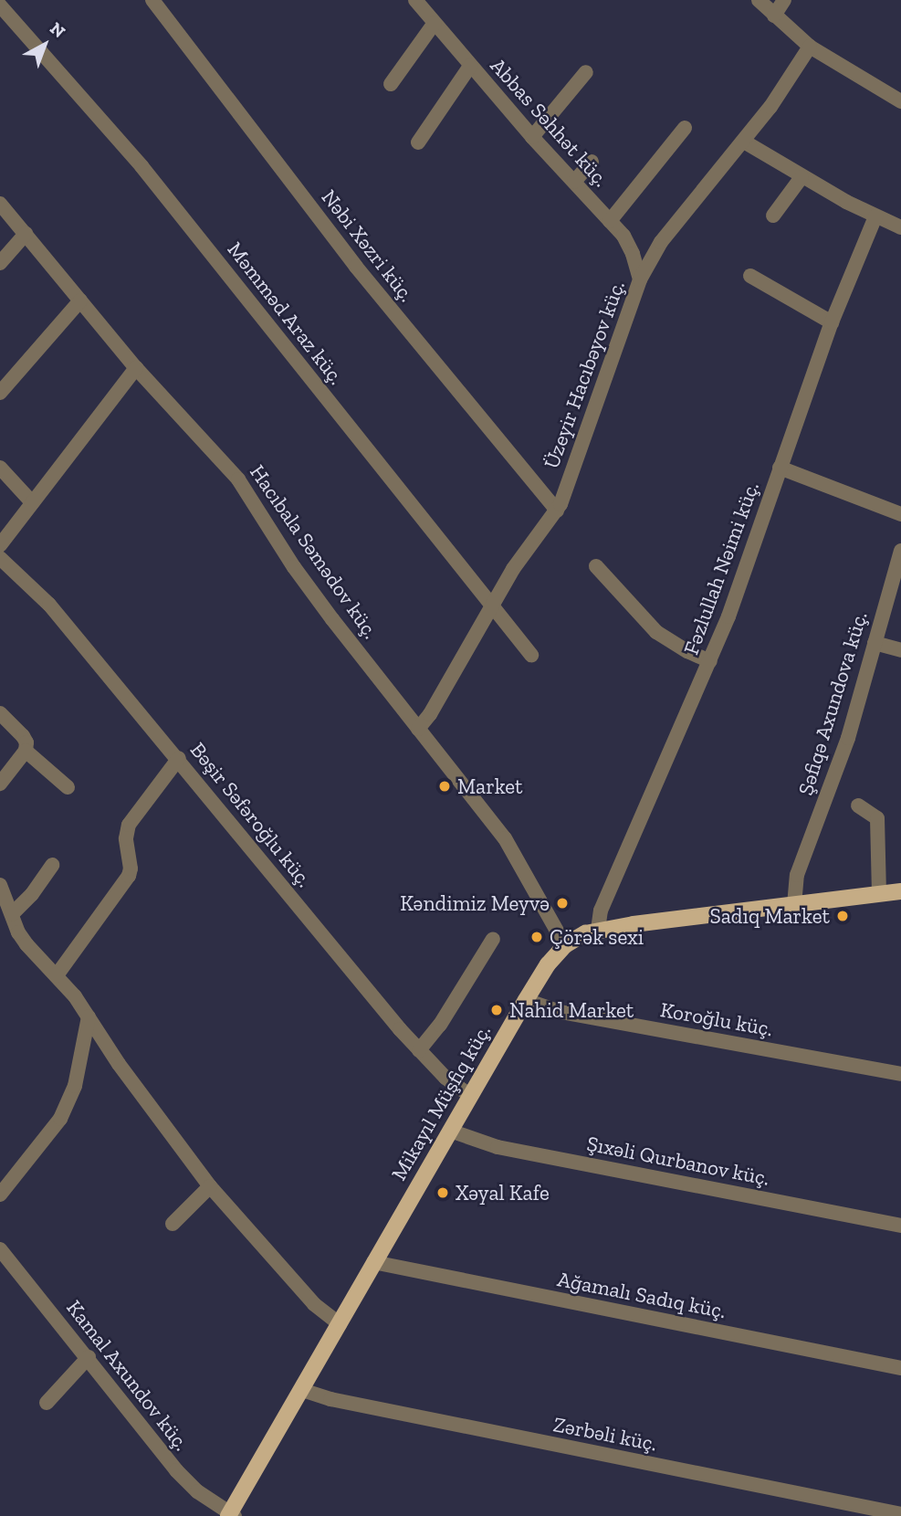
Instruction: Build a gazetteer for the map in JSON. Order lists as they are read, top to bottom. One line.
{"streets":{"main road":["Mikayıl Müşfiq küç."],"street":["Abbas Səhhət küç.","Nəbi Xəzri küç.","Məmməd Araz küç.","Üzeyir Hacıbəyov küç.","Hacıbala Səmədov küç.","Fəzlullah Nəimi küç.","Şəfiqə Axundova küç.","Bəşir Səfəroğlu küç.","Koroğlu küç.","Şıxəli Qurbanov küç.","Ağamalı Sadıq küç.","Kamal Axundov küç.","Zərbəli küç."]},"crossings":[["Abbas Səhhət küç.","Üzeyir Hacıbəyov küç."],["Nəbi Xəzri küç.","Üzeyir Hacıbəyov küç."],["Məmməd Araz küç.","Üzeyir Hacıbəyov küç."],["Üzeyir Hacıbəyov küç.","Hacıbala Səmədov küç."],["Hacıbala Səmədov küç.","Mikayıl Müşfiq küç."],["Fəzlullah Nəimi küç.","Mikayıl Müşfiq küç."],["Şəfiqə Axundova küç.","Mikayıl Müşfiq küç."],["Bəşir Səfəroğlu küç.","Mikayıl Müşfiq küç."],["Koroğlu küç.","Mikayıl Müşfiq küç."],["Mikayıl Müşfiq küç.","Şıxəli Qurbanov küç."],["Mikayıl Müşfiq küç.","Ağamalı Sadıq küç."],["Mikayıl Müşfiq küç.","Kamal Axundov küç."],["Mikayıl Müşfiq küç.","Zərbəli küç."]],"places":["Market","Kəndimiz Meyvə","Sadıq Market","Çörək sexi","Nahid Market","Xəyal Kafe"],"north":"top right"}
